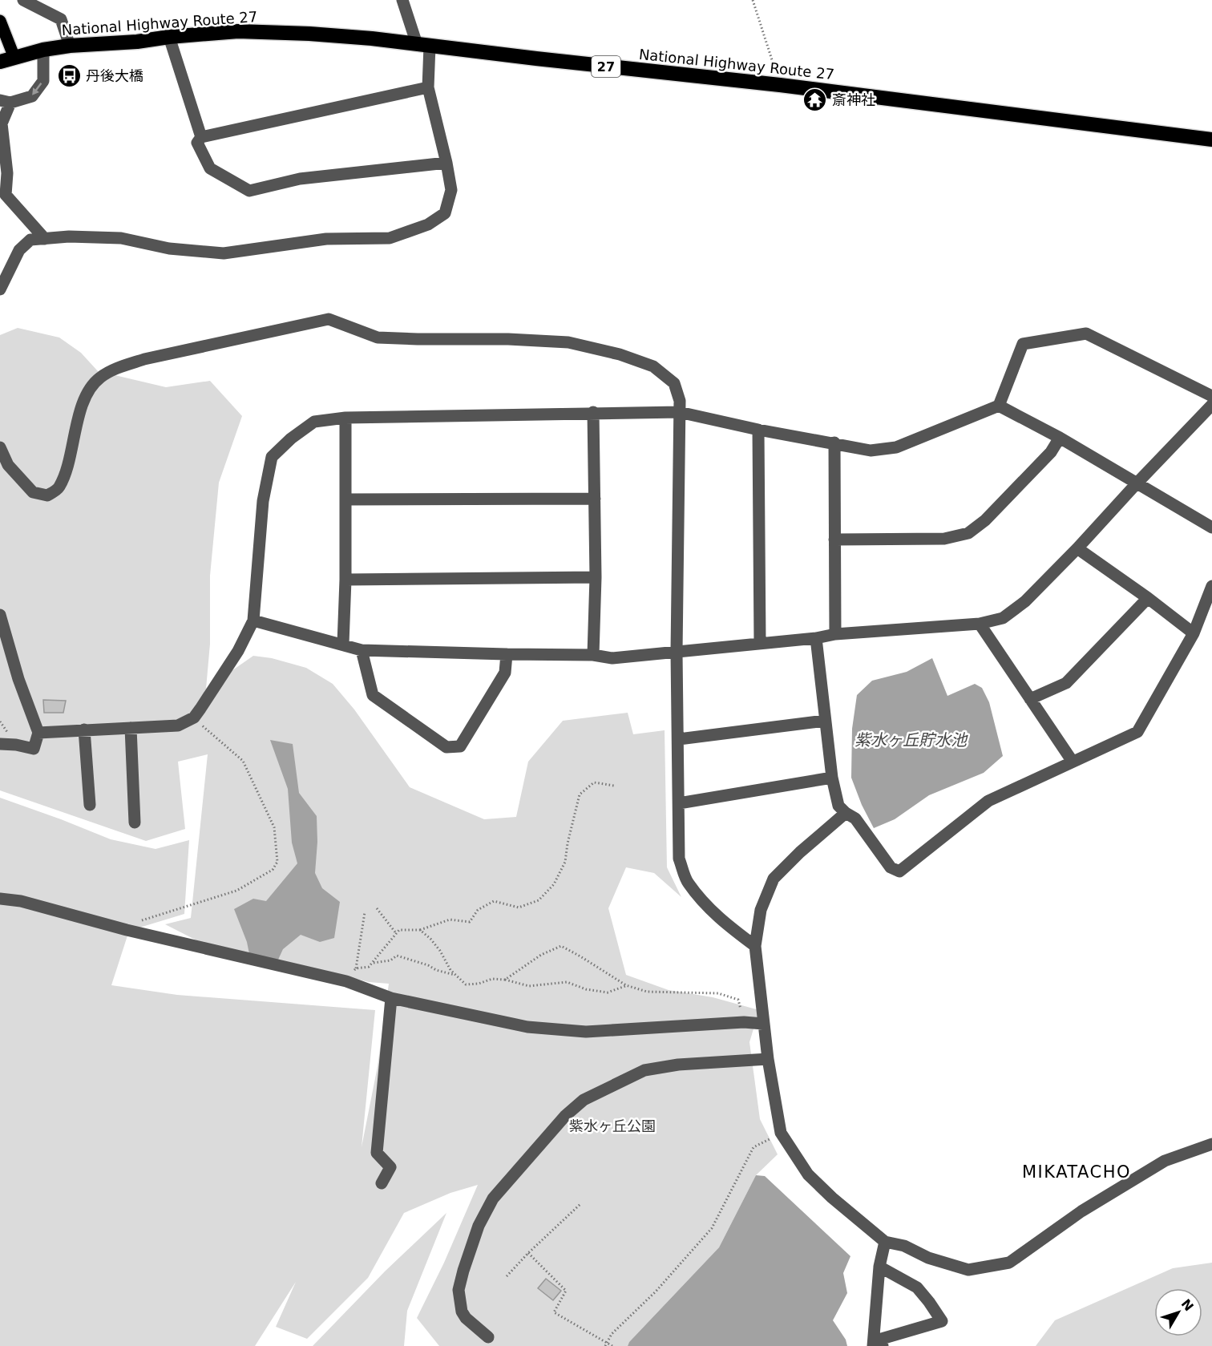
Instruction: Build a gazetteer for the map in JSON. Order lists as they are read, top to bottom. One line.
{"streets":{"highway":["National Highway Route 27","27"]},"districts":["MIKATACHO"],"water":["紫水ヶ丘貯水池"],"parks":["紫水ヶ丘公園"],"places":{"bus stop":["丹後大橋"],"temple":["斎神社"]},"north":"top right"}
